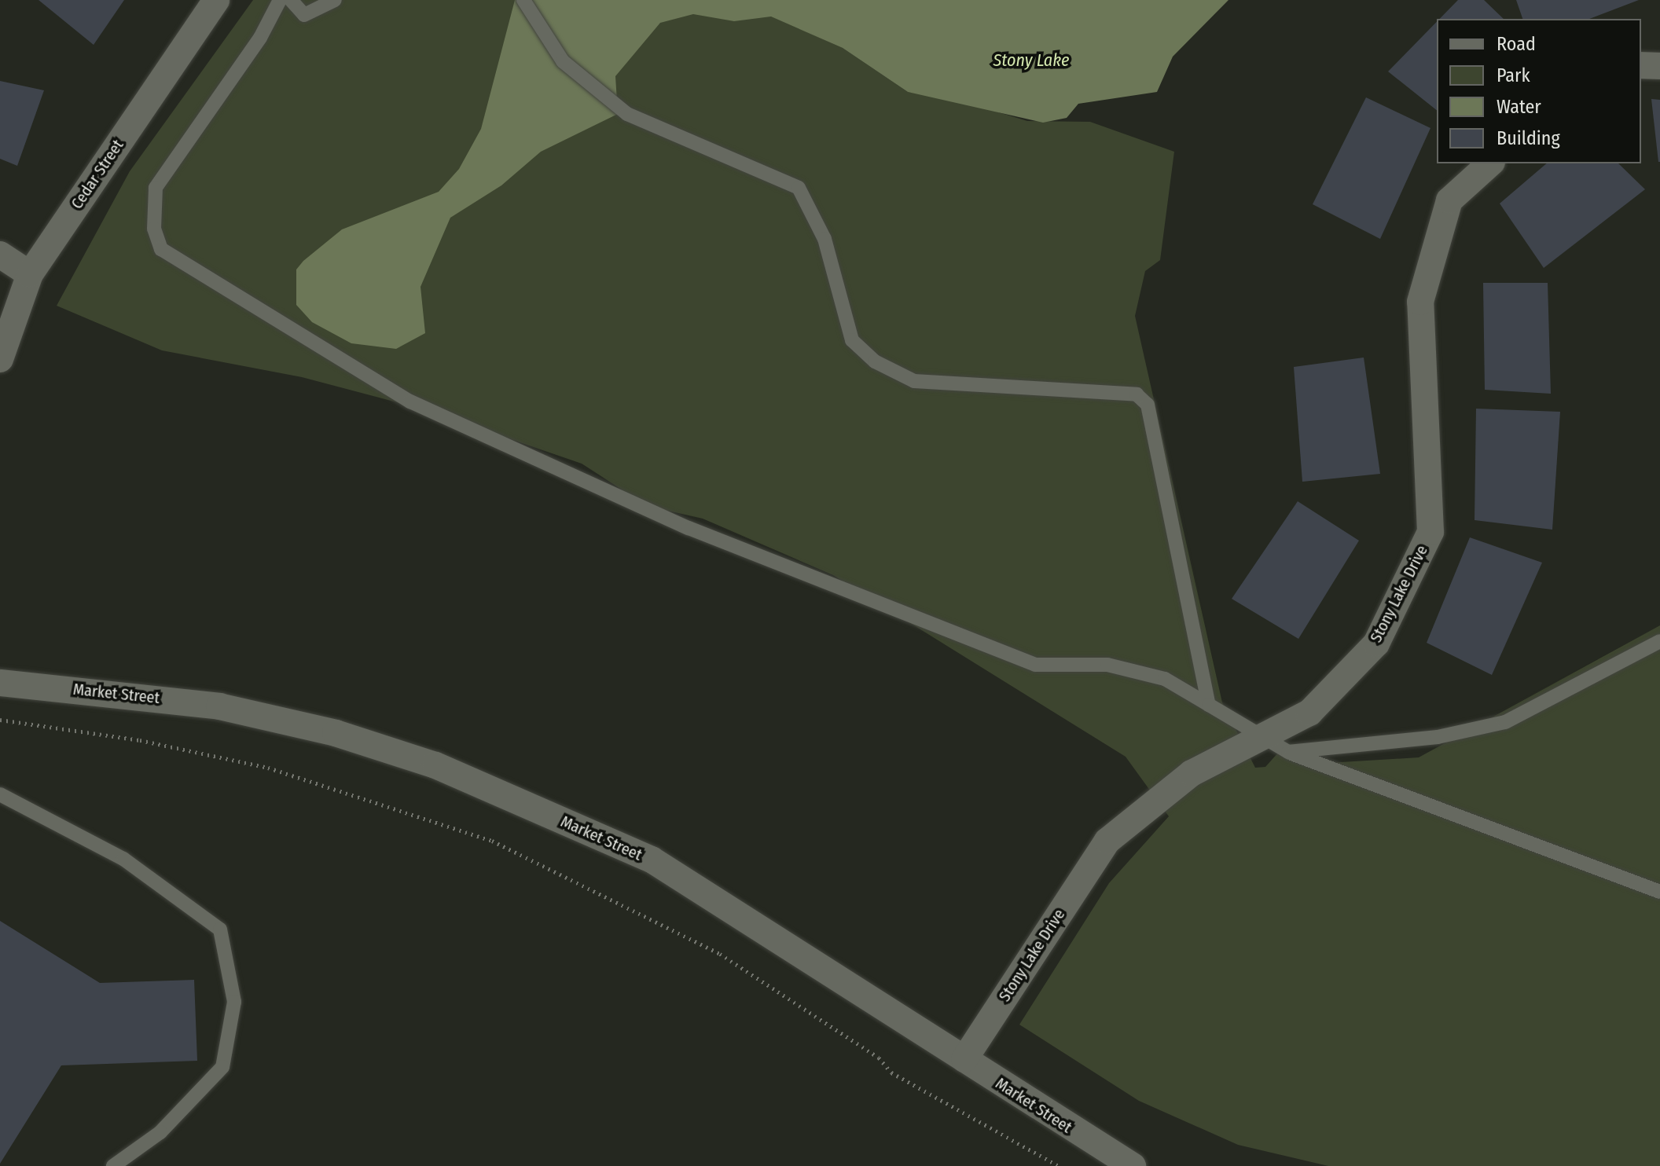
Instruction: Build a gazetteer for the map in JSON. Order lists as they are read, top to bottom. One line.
{"streets":{"street":["Cedar Street","Stony Lake Drive","Market Street"]},"crossings":[["Stony Lake Drive","Market Street"]],"water":["Stony Lake"],"legend":["Road","Park","Water","Building"]}
